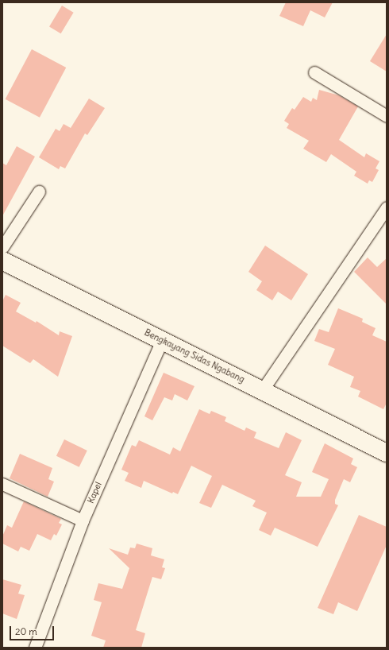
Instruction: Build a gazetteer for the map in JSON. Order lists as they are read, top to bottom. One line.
{"streets":{"highway":["Bengkayang Sidas Ngabang"],"street":["Kapel"]},"crossings":[["Bengkayang Sidas Ngabang","Kapel"]],"scale_bar":"20 m"}
